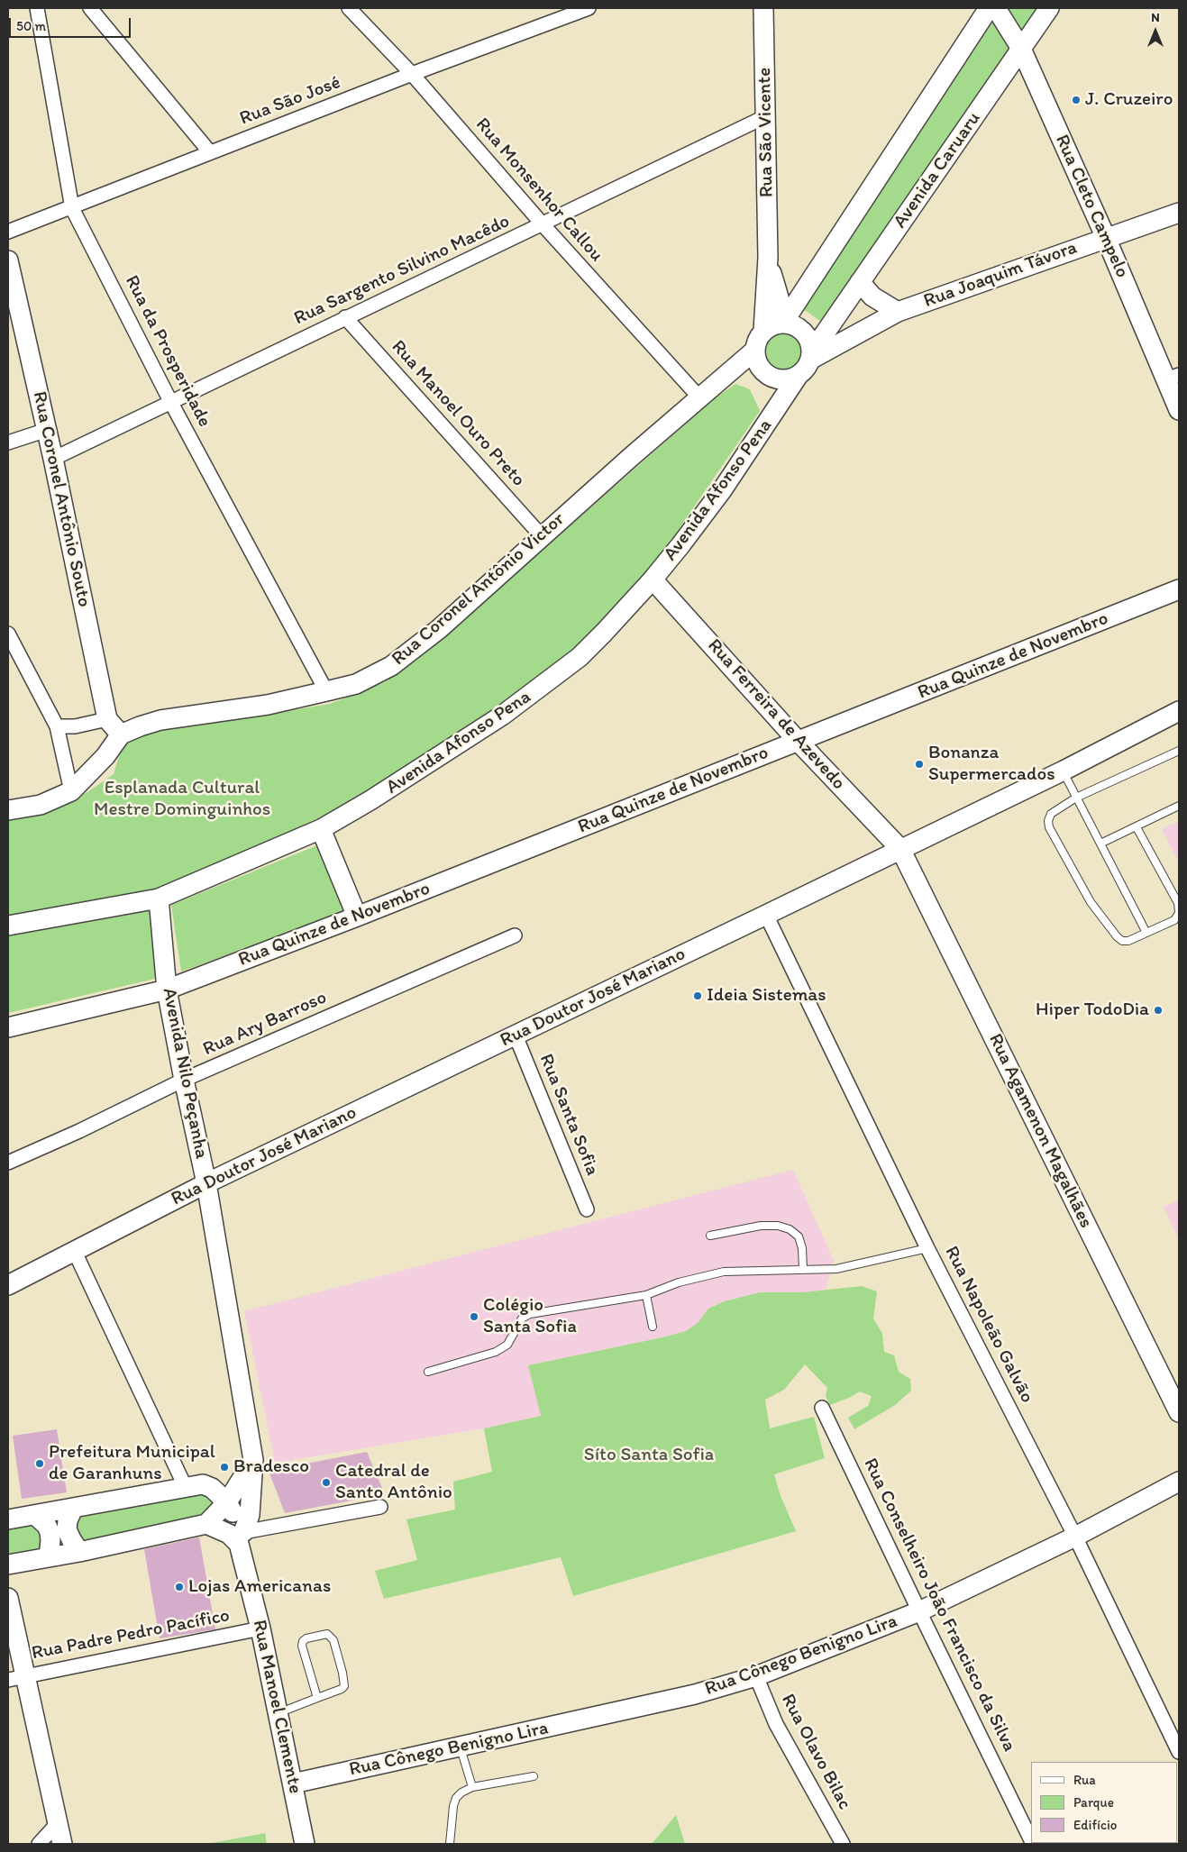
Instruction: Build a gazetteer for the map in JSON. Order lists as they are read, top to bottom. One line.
{"streets":{"main road":["Rua São Vicente","Avenida Caruaru","Rua Cleto Campelo","Rua Joaquim Távora","Avenida Afonso Pena","Rua Coronel Antônio Souto","Rua Coronel Antônio Victor","Rua Quinze de Novembro","Rua Ferreira de Azevedo","Rua Doutor José Mariano","Avenida Nilo Peçanha","Rua Agamenon Magalhães","Rua Cônego Benigno Lira","Rua Manoel Clemente"],"street":["Rua São José","Rua Monsenhor Callou","Rua Sargento Silvino Macêdo","Rua da Prosperidade","Rua Manoel Ouro Preto","Rua Ary Barroso","Rua Santa Sofia","Rua Napoleão Galvão","Rua Conselheiro João Francisco da Silva","Rua Padre Pedro Pacífico","Rua Olavo Bilac"]},"crossings":[["Rua São José","Rua Monsenhor Callou"],["Rua São José","Rua da Prosperidade"],["Rua São Vicente","Rua Sargento Silvino Macêdo"],["Avenida Caruaru","Rua Cleto Campelo"],["Avenida Caruaru","Avenida Afonso Pena"],["Rua Monsenhor Callou","Rua Sargento Silvino Macêdo"],["Rua Monsenhor Callou","Rua Coronel Antônio Victor"],["Rua Cleto Campelo","Rua Joaquim Távora"],["Rua Sargento Silvino Macêdo","Rua da Prosperidade"],["Rua Sargento Silvino Macêdo","Rua Manoel Ouro Preto"],["Rua Sargento Silvino Macêdo","Rua Coronel Antônio Souto"],["Rua Joaquim Távora","Avenida Afonso Pena"],["Rua Joaquim Távora","Rua Coronel Antônio Victor"],["Rua da Prosperidade","Rua Coronel Antônio Victor"],["Rua Manoel Ouro Preto","Rua Coronel Antônio Victor"],["Avenida Afonso Pena","Rua Coronel Antônio Victor"],["Avenida Afonso Pena","Rua Ferreira de Azevedo"],["Avenida Afonso Pena","Avenida Nilo Peçanha"],["Rua Coronel Antônio Souto","Rua Coronel Antônio Victor"],["Rua Quinze de Novembro","Rua Ferreira de Azevedo"],["Rua Quinze de Novembro","Avenida Nilo Peçanha"],["Rua Ferreira de Azevedo","Rua Doutor José Mariano"],["Rua Ferreira de Azevedo","Rua Agamenon Magalhães"],["Rua Doutor José Mariano","Avenida Nilo Peçanha"],["Rua Doutor José Mariano","Rua Santa Sofia"],["Rua Doutor José Mariano","Rua Agamenon Magalhães"],["Rua Doutor José Mariano","Rua Napoleão Galvão"],["Rua Ary Barroso","Avenida Nilo Peçanha"],["Avenida Nilo Peçanha","Rua Manoel Clemente"],["Rua Napoleão Galvão","Rua Cônego Benigno Lira"],["Rua Conselheiro João Francisco da Silva","Rua Cônego Benigno Lira"],["Rua Padre Pedro Pacífico","Rua Manoel Clemente"],["Rua Cônego Benigno Lira","Rua Manoel Clemente"],["Rua Cônego Benigno Lira","Rua Olavo Bilac"]],"parks":["Esplanada Cultural Mestre Dominguinhos","Síto Santa Sofia"],"places":["J. Cruzeiro","Bonanza Supermercados","Ideia Sistemas","Hiper TodoDia","Colégio Santa Sofia","Prefeitura Municipal de Garanhuns","Bradesco","Catedral de Santo Antônio","Lojas Americanas"],"legend":["Rua","Parque","Edifício"],"scale_bar":"50 m","north":"top"}
